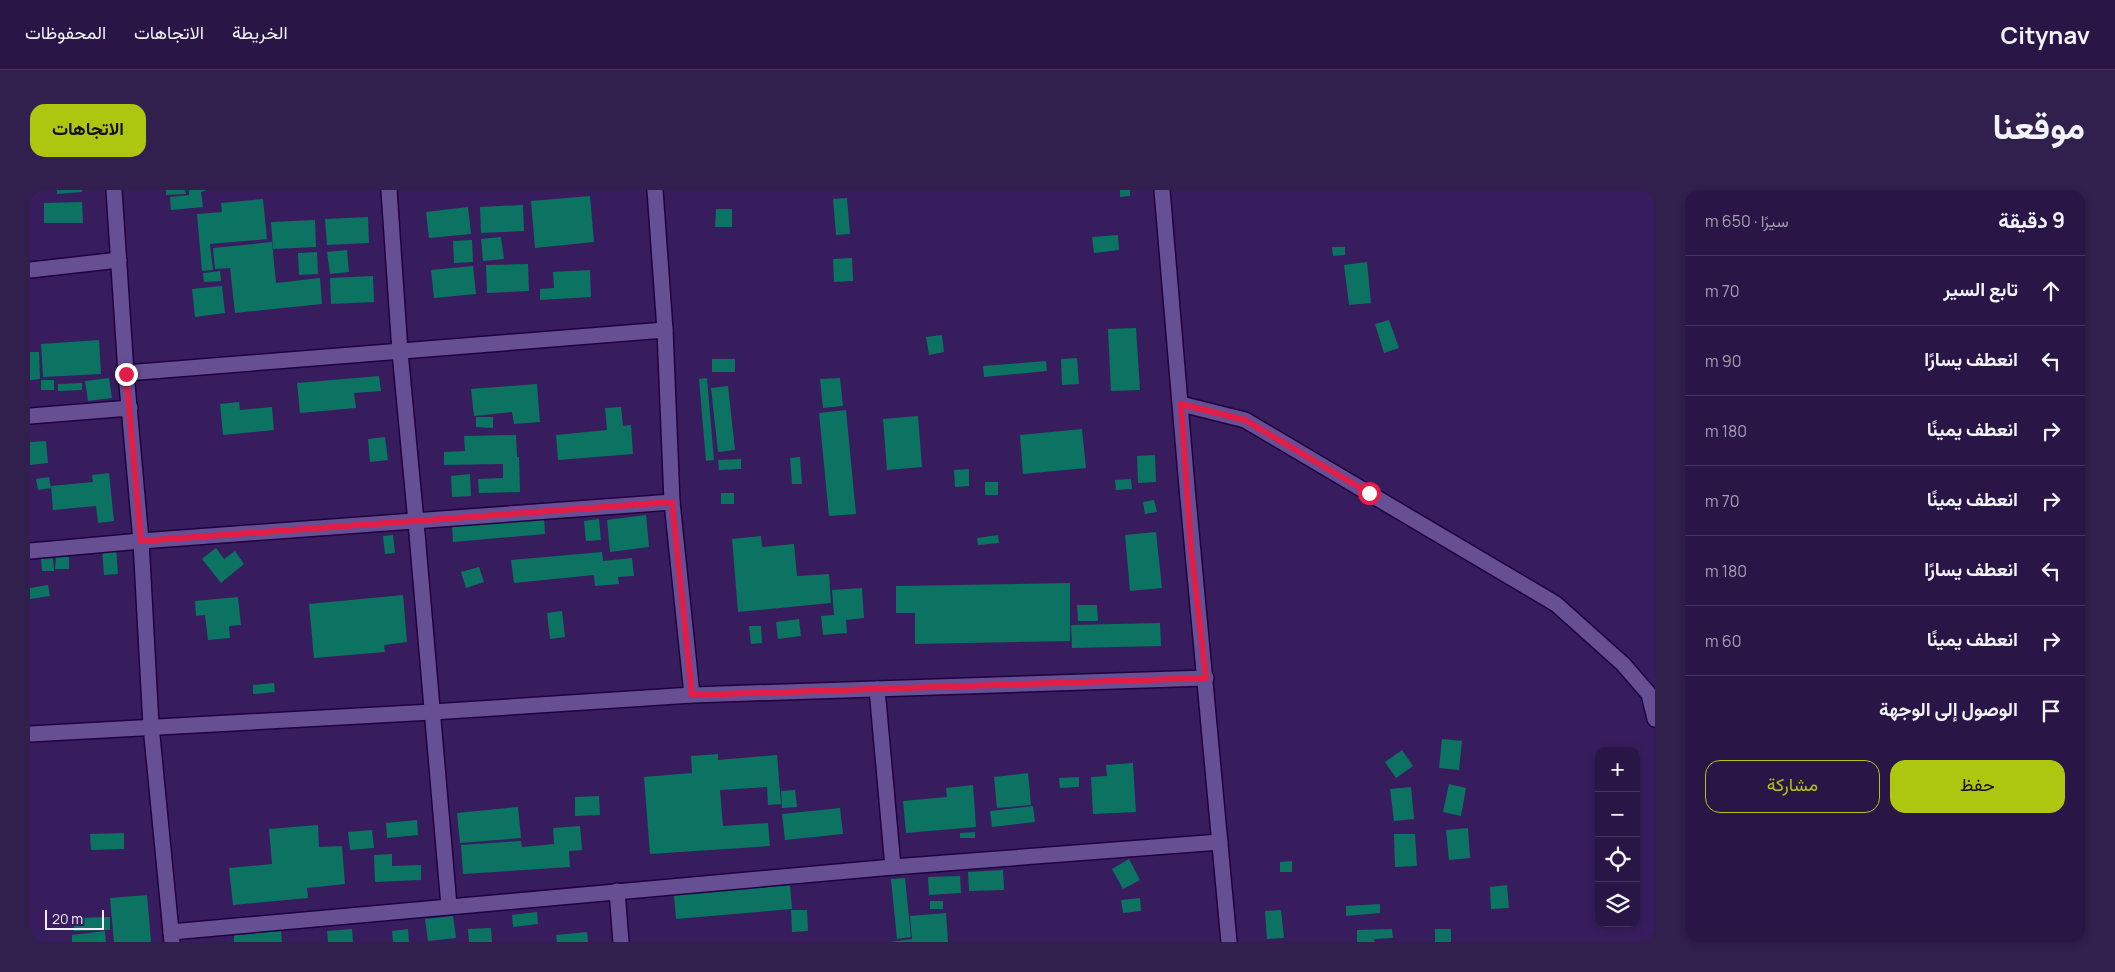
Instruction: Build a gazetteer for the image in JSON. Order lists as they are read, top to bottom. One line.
{"scale_bar":"20 m","page":{"header":"Citynav","nav":["الخريطة","الاتجاهات","المحفوظات"],"title":"موقعنا","buttons":["الاتجاهات",["حفظ","مشاركة"]],"heading":["9 دقيقة","سيرًا · 650 m"],"list":[["تابع السير","70 m"],["انعطف يسارًا","90 m"],["انعطف يمينًا","180 m"],["انعطف يمينًا","70 m"],["انعطف يسارًا","180 m"],["انعطف يمينًا","60 m"],"الوصول إلى الوجهة"],"map_buttons":["+","−"],"scale":"20 m"}}
